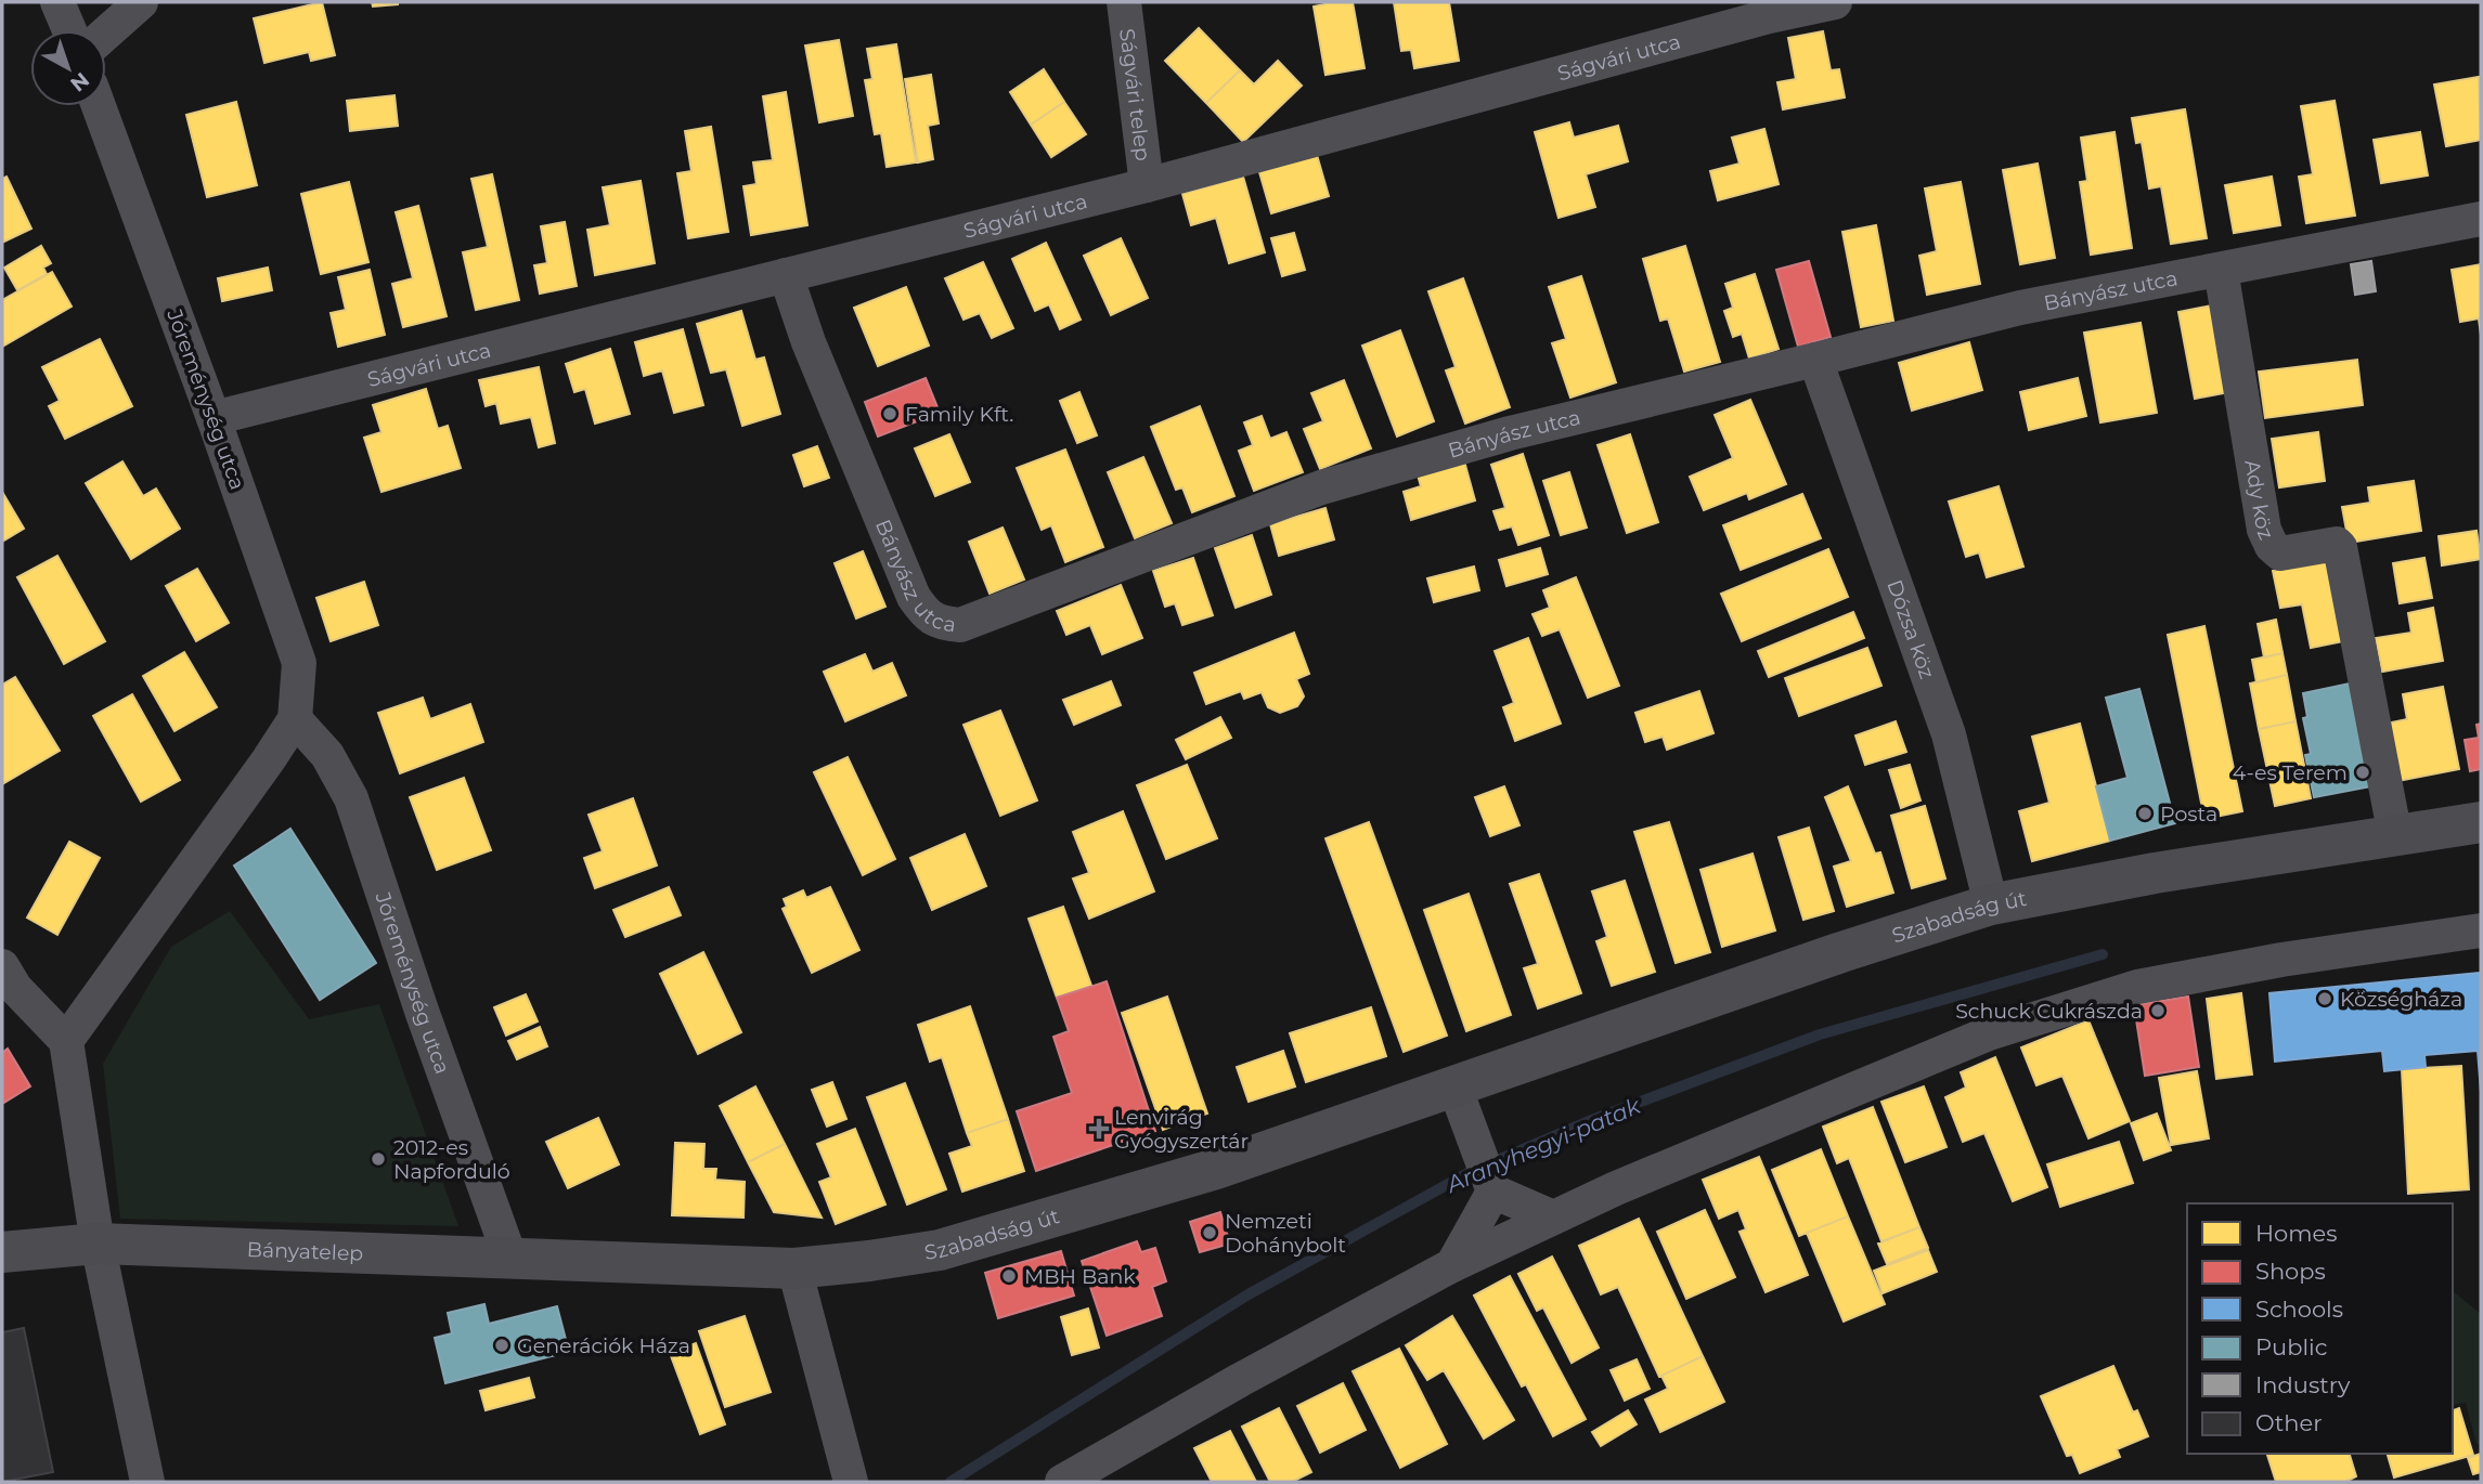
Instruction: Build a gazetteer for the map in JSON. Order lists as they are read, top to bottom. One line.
{"streets":{"main road":["Szabadság út","Bányatelep"],"street":["Ságvári utca","Ságvári telep","Bányász utca","Jóreménység utca","Ady köz","Dózsa köz"]},"crossings":[["Ságvári utca","Ságvári telep"],["Ságvári utca","Bányász utca"],["Ságvári utca","Jóreménység utca"],["Bányász utca","Ady köz"],["Bányász utca","Dózsa köz"],["Jóreménység utca","Szabadság út"],["Jóreménység utca","Bányatelep"],["Ady köz","Szabadság út"],["Dózsa köz","Szabadság út"],["Szabadság út","Bányatelep"]],"water":["Aranyhegyi-patak"],"places":{"other":["Family Kft.","4-es Terem","Posta","Községháza","Schuck Cukrászda","2012-es Napforduló","Nemzeti Dohánybolt","MBH Bank","Generációk Háza"],"health":["Lenvirág Gyógyszertár"]},"legend":["Homes","Shops","Schools","Public","Industry","Other"],"north":"bottom right"}
